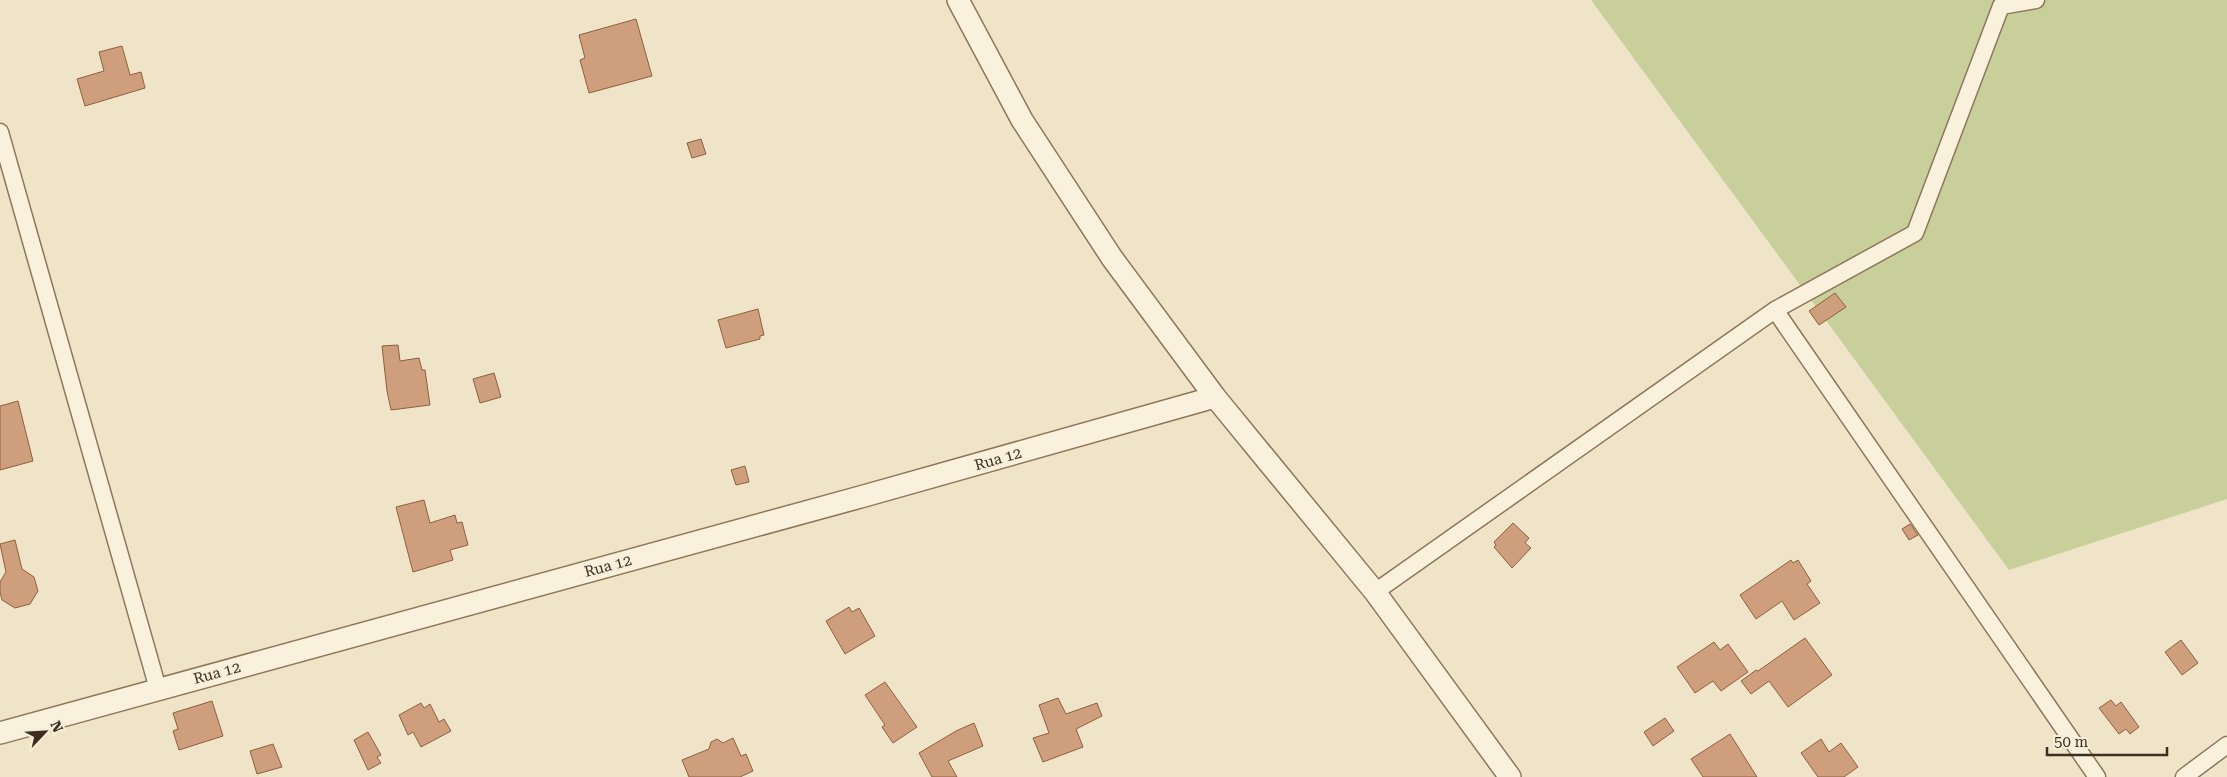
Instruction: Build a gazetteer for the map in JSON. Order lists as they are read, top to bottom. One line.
{"streets":{"street":["Rua 12"]},"scale_bar":"50 m","north":"top right"}
